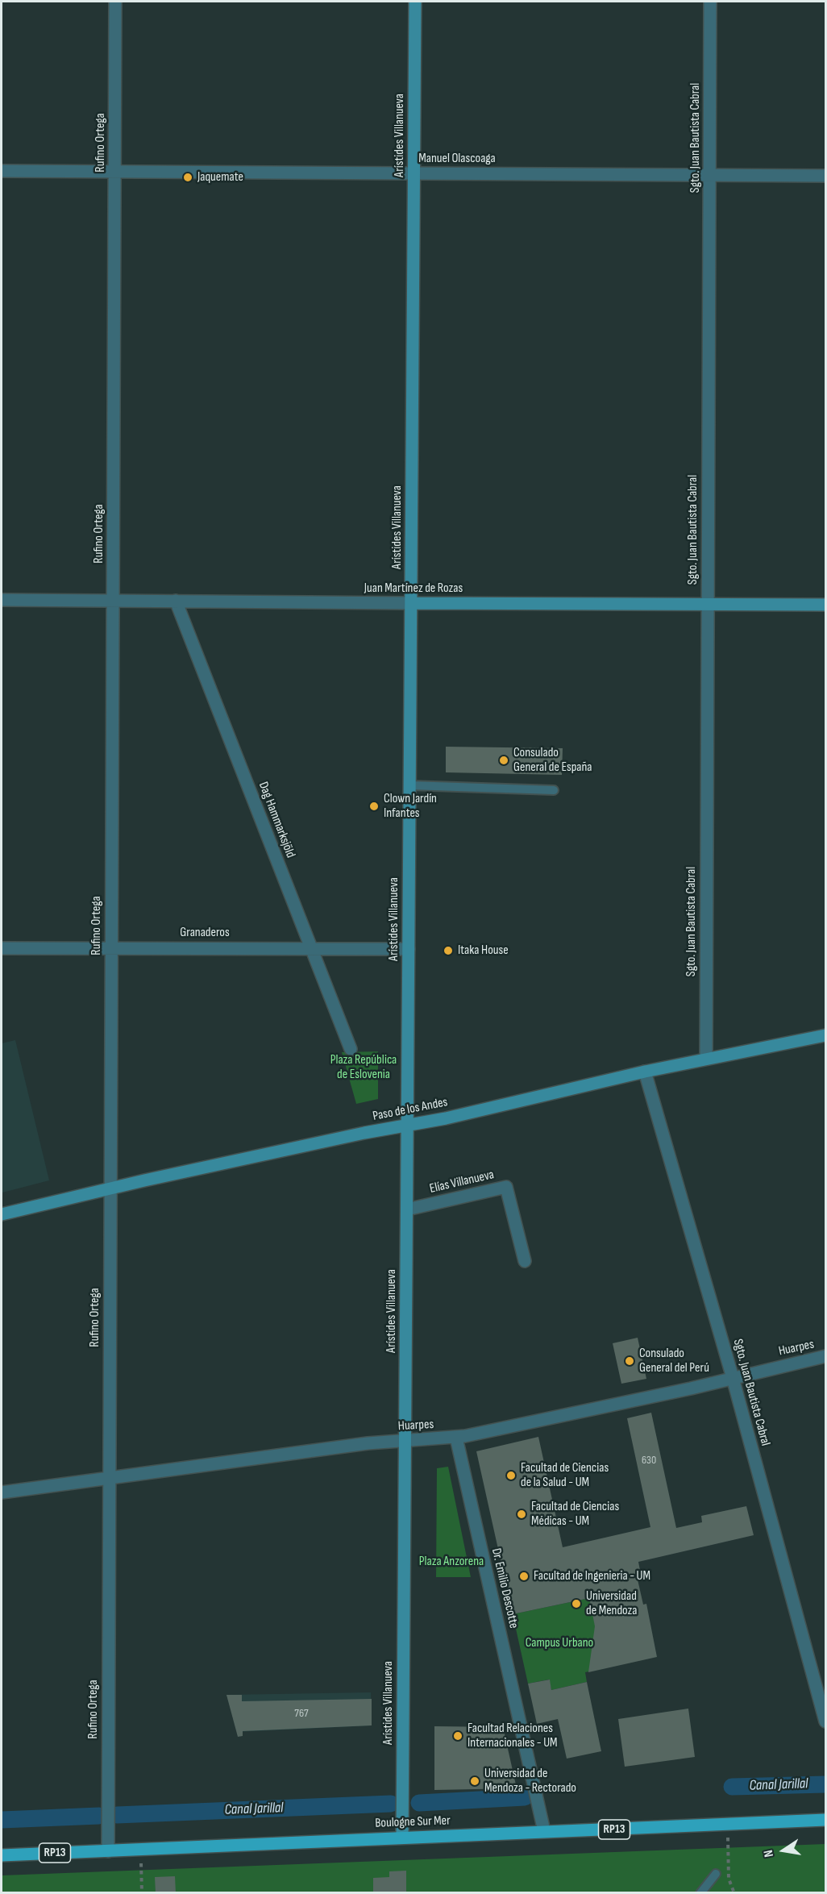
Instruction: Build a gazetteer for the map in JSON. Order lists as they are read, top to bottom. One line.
{"streets":{"main road":["Arístides Villanueva","Juan Martínez de Rozas","Paso de los Andes","Boulogne Sur Mer","RP13"],"street":["Sgto. Juan Bautista Cabral","Rufino Ortega","Manuel Olascoaga","Dag Hammarksjöld","Granaderos","Elías Villanueva","Huarpes","Dr. Emilio Descotte"]},"crossings":[["Arístides Villanueva","Manuel Olascoaga"],["Arístides Villanueva","Juan Martínez de Rozas"],["Arístides Villanueva","Granaderos"],["Arístides Villanueva","Paso de los Andes"],["Arístides Villanueva","Elías Villanueva"],["Arístides Villanueva","Huarpes"],["Arístides Villanueva","Boulogne Sur Mer"],["Sgto. Juan Bautista Cabral","Manuel Olascoaga"],["Sgto. Juan Bautista Cabral","Juan Martínez de Rozas"],["Sgto. Juan Bautista Cabral","Paso de los Andes"],["Sgto. Juan Bautista Cabral","Huarpes"],["Rufino Ortega","Manuel Olascoaga"],["Rufino Ortega","Juan Martínez de Rozas"],["Rufino Ortega","Granaderos"],["Rufino Ortega","Paso de los Andes"],["Rufino Ortega","Huarpes"],["Rufino Ortega","Boulogne Sur Mer"],["Juan Martínez de Rozas","Dag Hammarksjöld"],["Dag Hammarksjöld","Granaderos"],["Huarpes","Dr. Emilio Descotte"],["Dr. Emilio Descotte","Boulogne Sur Mer"]],"water":["Canal Jarillal"],"parks":["Plaza República de Eslovenia","Plaza Anzorena","Campus Urbano"],"places":["Jaquemate","Consulado General de España","Clown Jardín Infantes","Itaka House","Consulado General del Perú","Facultad de Ciencias de la Salud - UM","Facultad de Ciencias Médicas - UM","Facultad de Ingenieria - UM","Universidad de Mendoza","Facultad Relaciones Internacionales - UM","Universidad de Mendoza - Rectorado"],"house_numbers":["630","767"],"north":"left"}
